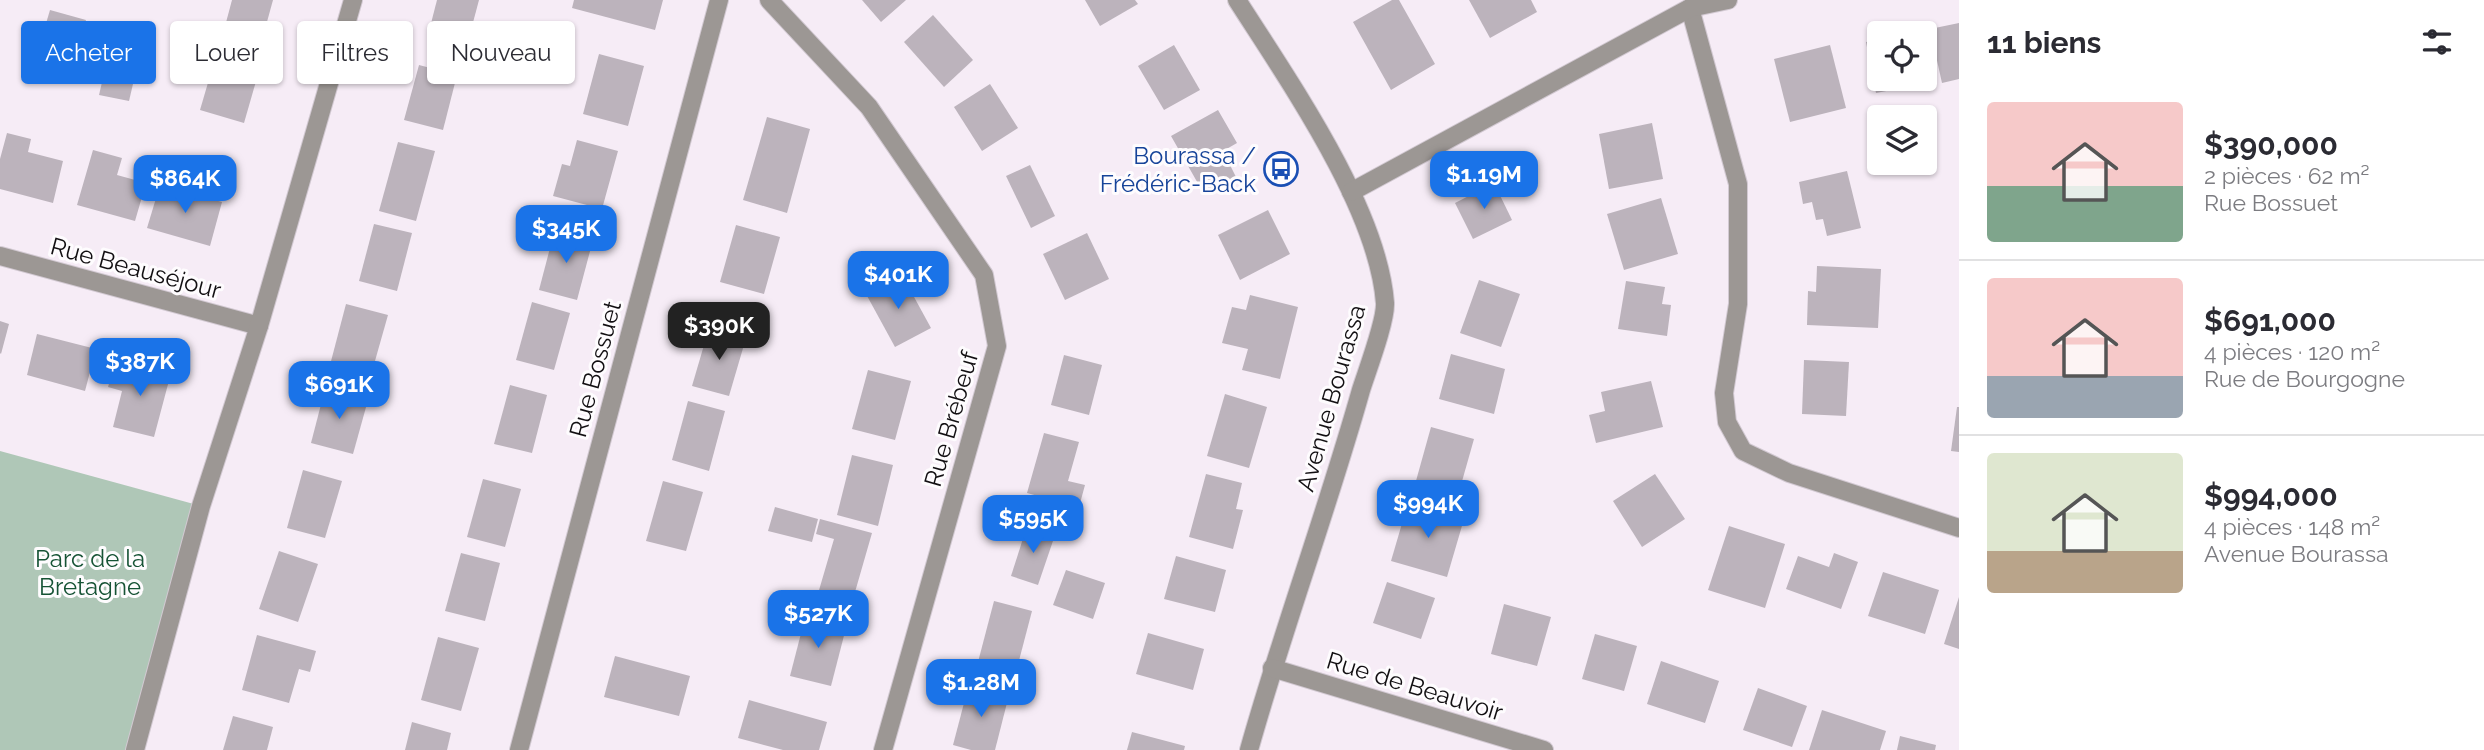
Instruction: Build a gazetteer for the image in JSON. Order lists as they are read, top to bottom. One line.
{"streets":{"street":["Rue Beauséjour","Rue Bossuet","Avenue Bourassa","Rue Brébeuf","Rue de Beauvoir"]},"crossings":[["Avenue Bourassa","Rue de Beauvoir"]],"parks":["Parc de la Bretagne"],"places":{"bus stop":["Bourassa / Frédéric-Back"]},"page":{"heading":"11 biens","chip":["Acheter","Louer","Filtres","Nouveau"],"list":[{"name":"$390,000","note":"2 pièces · 62 m² · Rue Bossuet"},{"name":"$691,000","note":"4 pièces · 120 m² · Rue de Bourgogne"},{"name":"$994,000","note":"4 pièces · 148 m² · Avenue Bourassa"}],"price":["$1.19M","$864K","$345K","$401K","$390K","$387K","$691K","$994K","$595K","$527K","$1.28M"]}}
